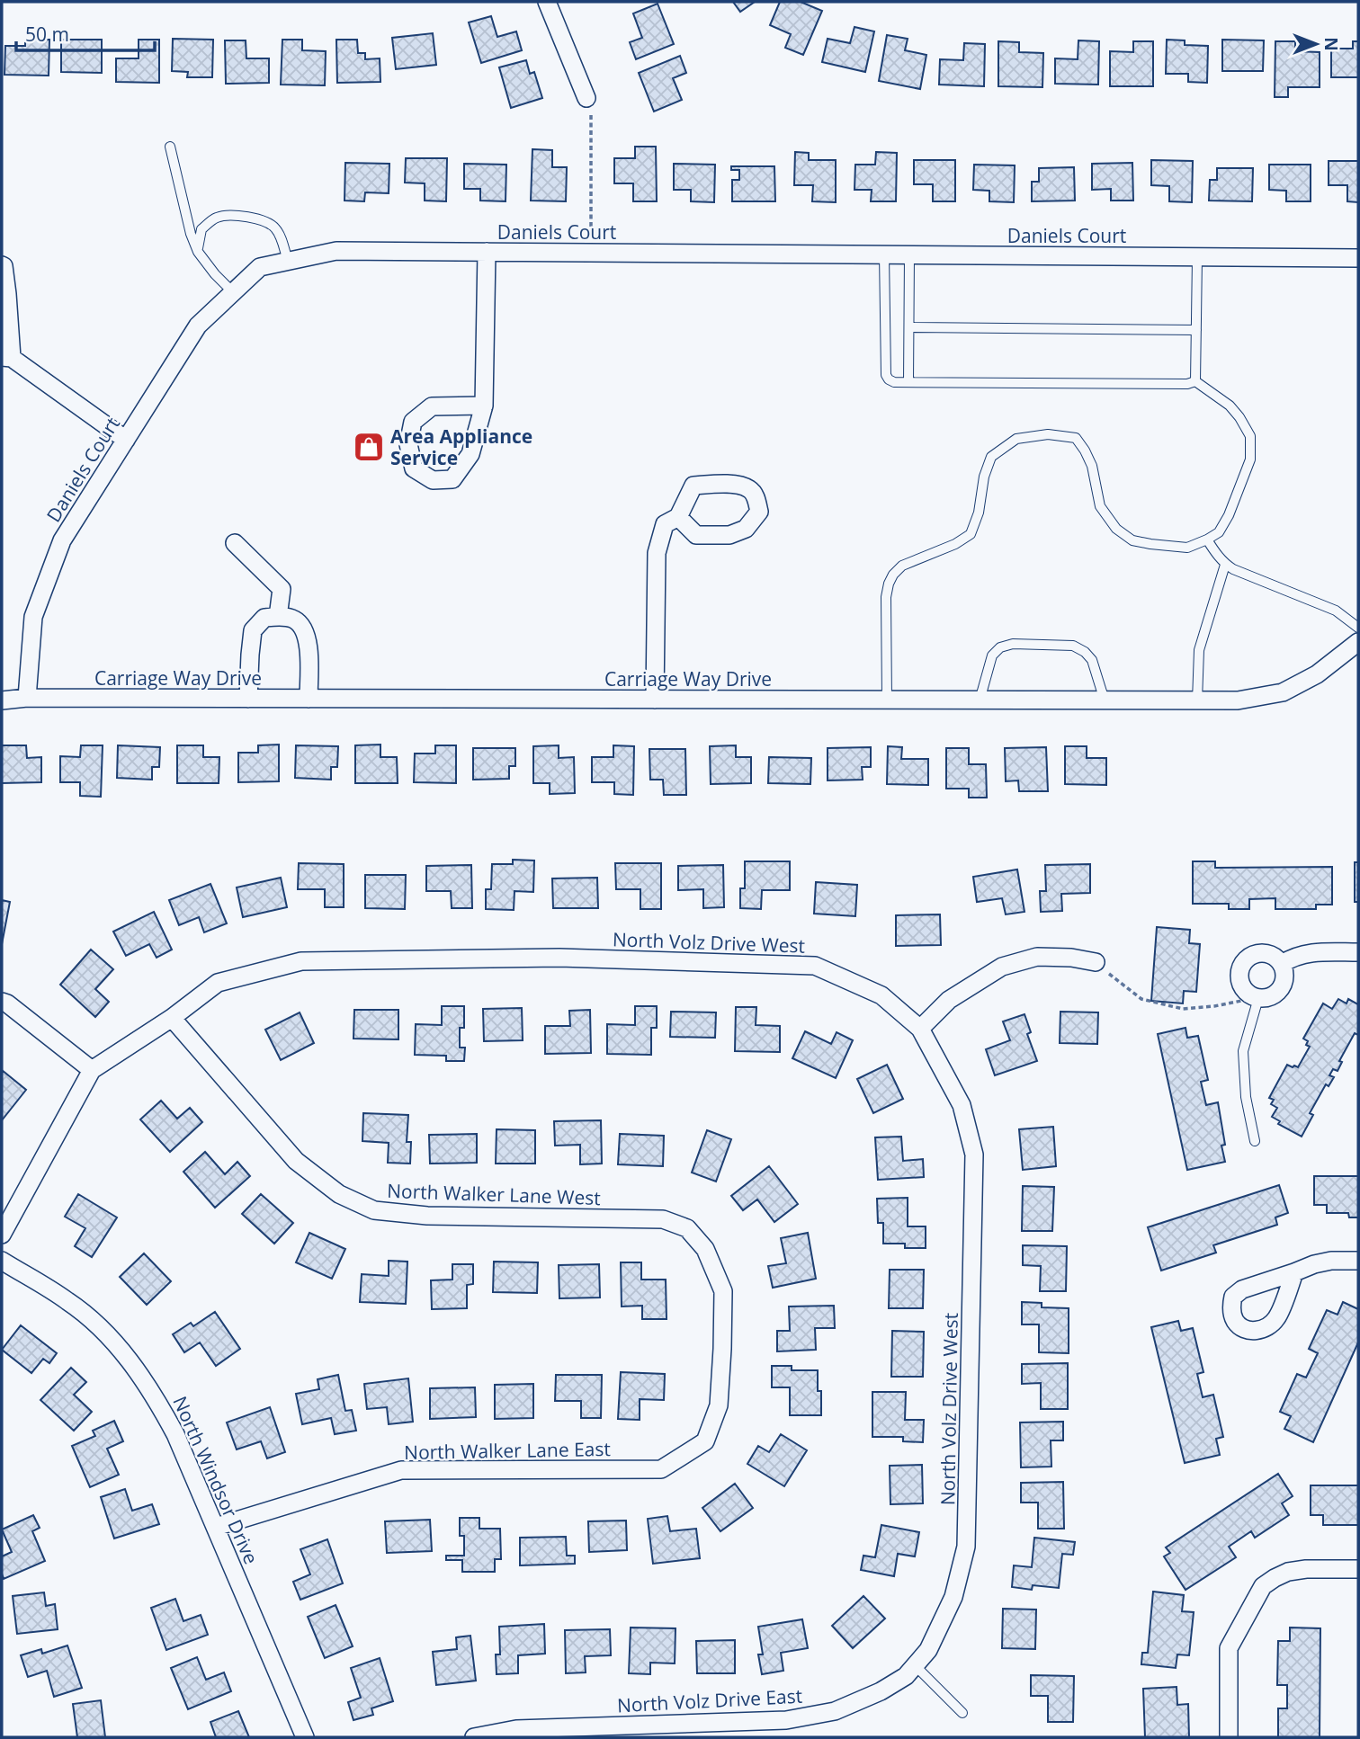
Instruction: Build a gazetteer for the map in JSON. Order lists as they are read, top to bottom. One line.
{"streets":{"street":["Daniels Court","Carriage Way Drive","North Volz Drive West","North Walker Lane West","North Walker Lane East","North Windsor Drive","North Volz Drive East"]},"crossings":[["Daniels Court","Carriage Way Drive"],["North Volz Drive West","North Walker Lane West"],["North Volz Drive West","North Volz Drive East"],["North Walker Lane West","North Walker Lane East"],["North Walker Lane East","North Windsor Drive"]],"places":{"shop":["Area Appliance Service"]},"scale_bar":"50 m","north":"right"}
